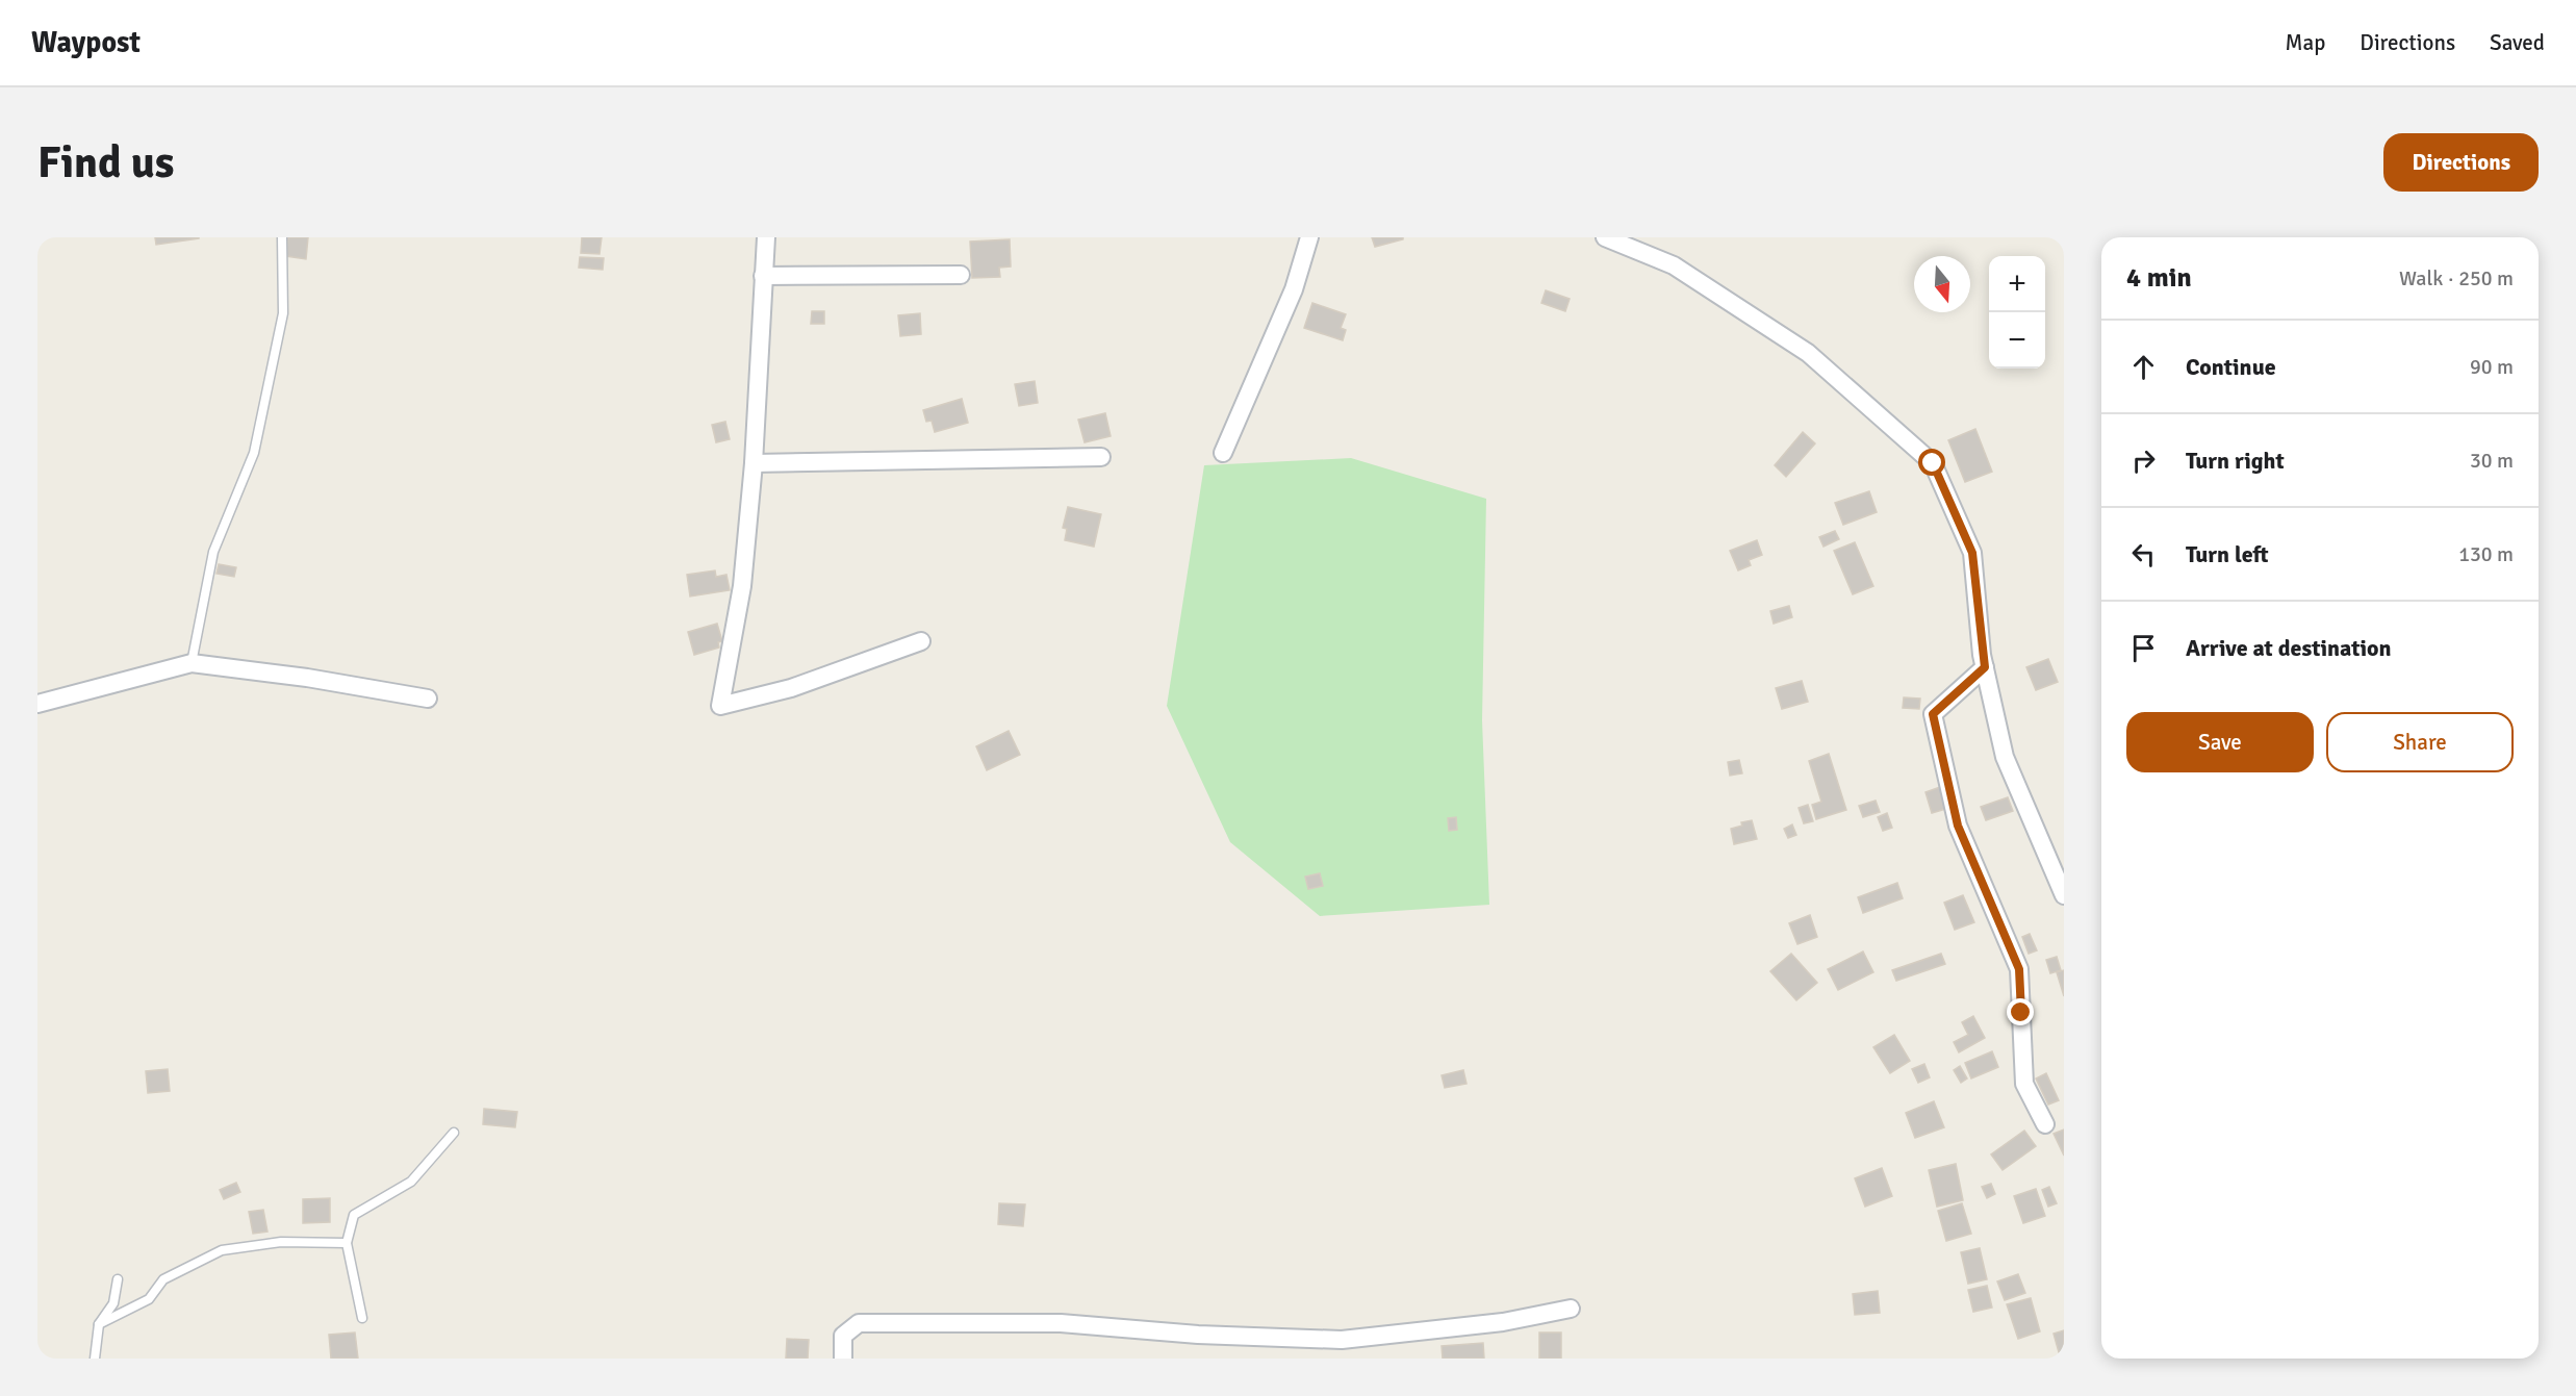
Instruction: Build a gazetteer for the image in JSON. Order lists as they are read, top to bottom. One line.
{"north":"bottom","page":{"header":"Waypost","nav":["Map","Directions","Saved"],"buttons":["Directions",["Save","Share"]],"title":"Find us","heading":["4 min","Walk · 250 m"],"map_buttons":["+","−"],"list":[["Continue","90 m"],["Turn right","30 m"],["Turn left","130 m"],"Arrive at destination"]}}
